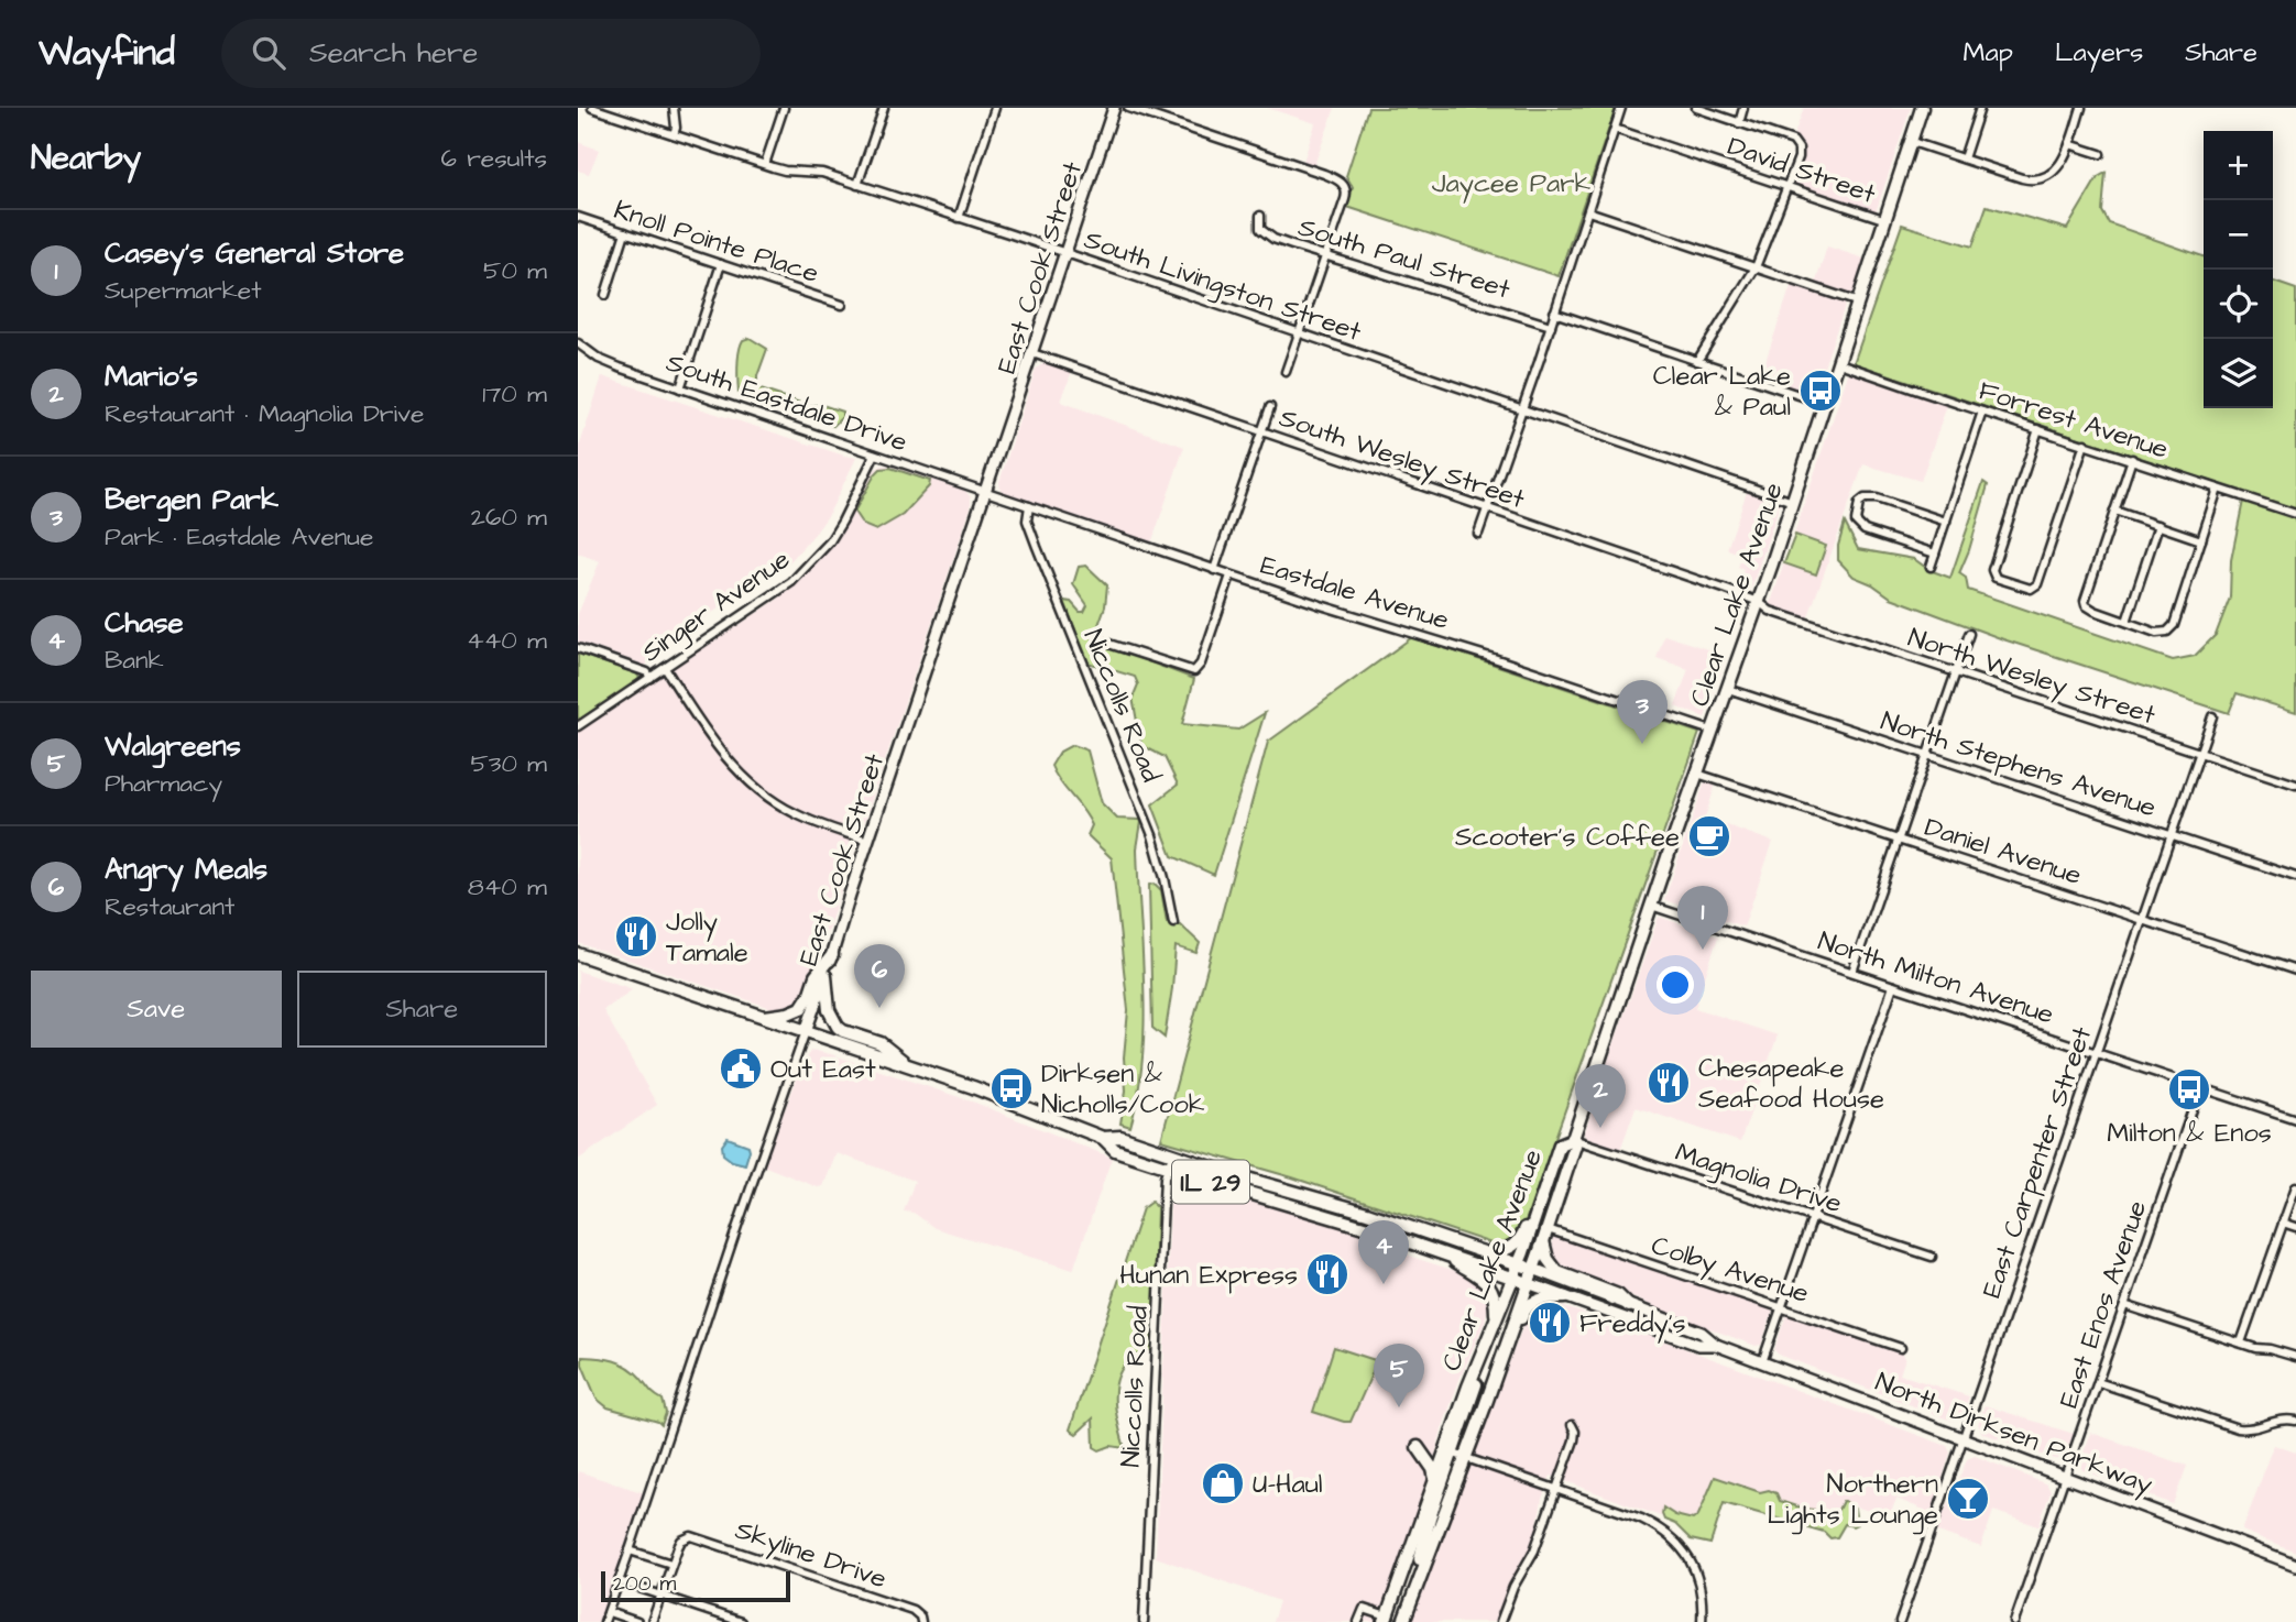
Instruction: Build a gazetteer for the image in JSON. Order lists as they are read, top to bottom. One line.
{"streets":{"main road":["East Cook Street","Clear Lake Avenue","IL 29","North Dirksen Parkway"],"street":["David Street","Knoll Pointe Place","South Paul Street","South Livingston Street","South Eastdale Drive","Forrest Avenue","South Wesley Street","Eastdale Avenue","Singer Avenue","North Wesley Street","Niccolls Road","North Stephens Avenue","Daniel Avenue","North Milton Avenue","East Carpenter Street","Magnolia Drive","Colby Avenue","East Enos Avenue","Skyline Drive"]},"crossings":[["David Street","Clear Lake Avenue"],["East Cook Street","South Livingston Street"],["East Cook Street","South Eastdale Drive"],["East Cook Street","South Wesley Street"],["East Cook Street","Eastdale Avenue"],["East Cook Street","IL 29"],["South Livingston Street","Clear Lake Avenue"],["South Eastdale Drive","Eastdale Avenue"],["South Eastdale Drive","Singer Avenue"],["Forrest Avenue","Clear Lake Avenue"],["South Wesley Street","Clear Lake Avenue"],["South Wesley Street","North Wesley Street"],["Eastdale Avenue","Clear Lake Avenue"],["Eastdale Avenue","Niccolls Road"],["Clear Lake Avenue","North Wesley Street"],["Clear Lake Avenue","North Stephens Avenue"],["Clear Lake Avenue","Daniel Avenue"],["Clear Lake Avenue","North Milton Avenue"],["Clear Lake Avenue","Magnolia Drive"],["Clear Lake Avenue","IL 29"],["Clear Lake Avenue","Colby Avenue"],["Clear Lake Avenue","North Dirksen Parkway"],["North Wesley Street","East Carpenter Street"],["Niccolls Road","IL 29"],["North Stephens Avenue","East Carpenter Street"],["Daniel Avenue","East Carpenter Street"],["North Milton Avenue","East Carpenter Street"],["North Milton Avenue","East Enos Avenue"],["East Carpenter Street","North Dirksen Parkway"],["IL 29","North Dirksen Parkway"],["East Enos Avenue","North Dirksen Parkway"]],"parks":["Jaycee Park"],"places":{"bus stop":["Clear Lake & Paul","Dirksen & Nicholls/Cook","Milton & Enos"],"cafe":["Scooter's Coffee"],"restaurant":["Jolly Tamale","Chesapeake Seafood House","Hunan Express","Freddy's"],"public building":["Out East"],"shop":["U-Haul"],"bar":["Northern Lights Lounge"]},"scale_bar":"200 m","page":{"header":"Wayfind","search":"Search here","nav":["Map","Layers","Share"],"heading":["Nearby","6 results"],"map_buttons":["+","−"],"list":[{"mark":"1","name":"Casey's General Store","note":"Supermarket","value":"50 m"},{"mark":"2","name":"Mario's","note":"Restaurant · Magnolia Drive","value":"170 m"},{"mark":"3","name":"Bergen Park","note":"Park · Eastdale Avenue","value":"260 m"},{"mark":"4","name":"Chase","note":"Bank","value":"440 m"},{"mark":"5","name":"Walgreens","note":"Pharmacy","value":"530 m"},{"mark":"6","name":"Angry Meals","note":"Restaurant","value":"840 m"}],"pins":["3","1","6","2","4","5"],"buttons":["Save","Share"],"scale":"200 m"}}
